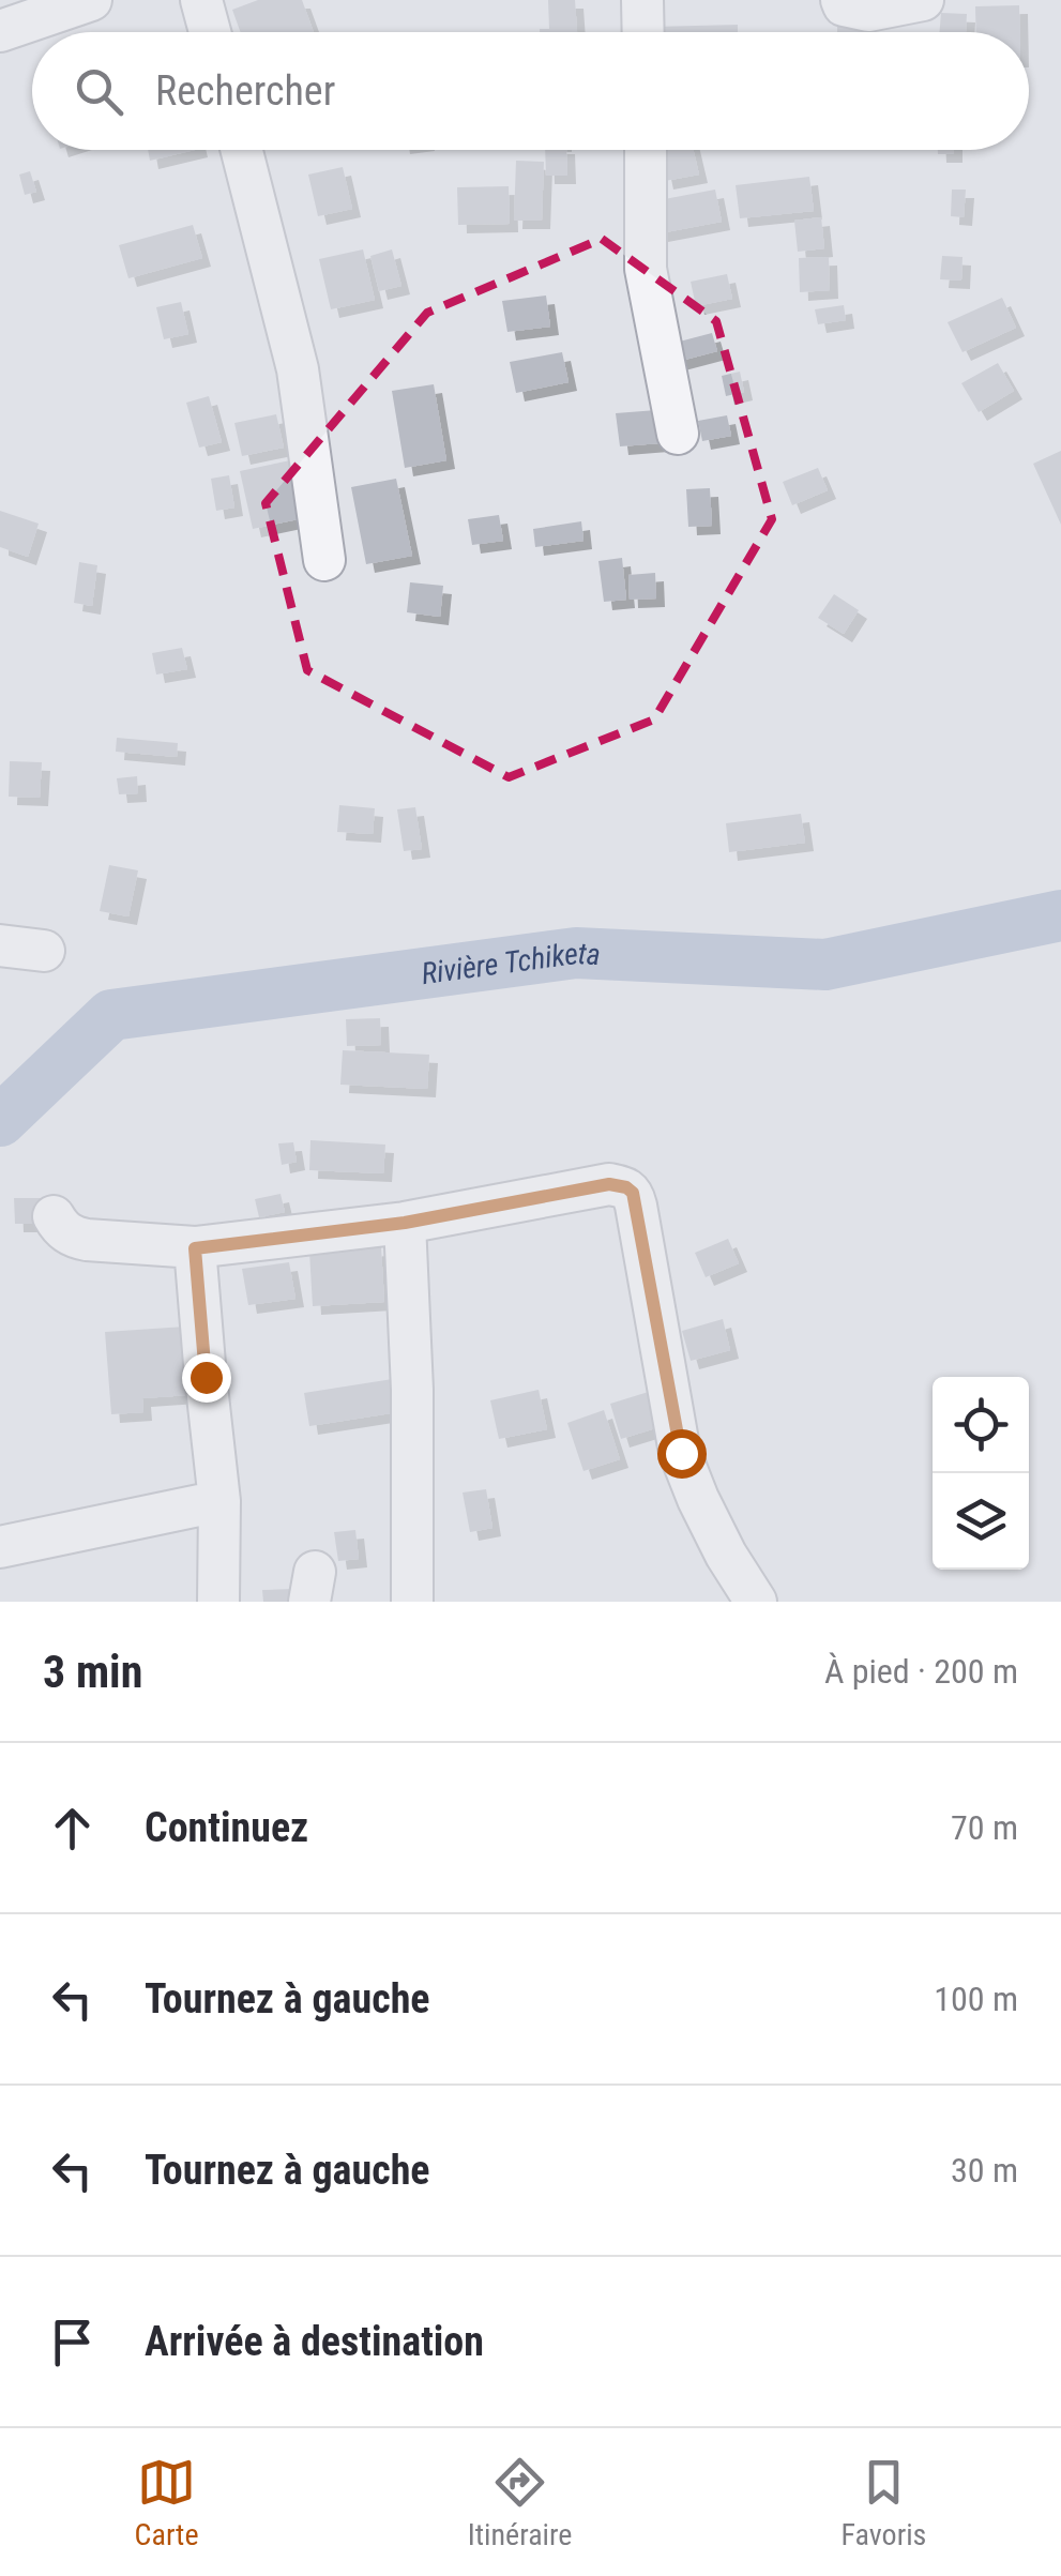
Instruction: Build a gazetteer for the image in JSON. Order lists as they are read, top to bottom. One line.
{"water":["Rivière Tchiketa"],"page":{"search":"Rechercher","heading":["3 min","À pied · 200 m"],"list":[["Continuez","70 m"],["Tournez à gauche","100 m"],["Tournez à gauche","30 m"],"Arrivée à destination"],"nav":["Carte","Itinéraire","Favoris"]}}
